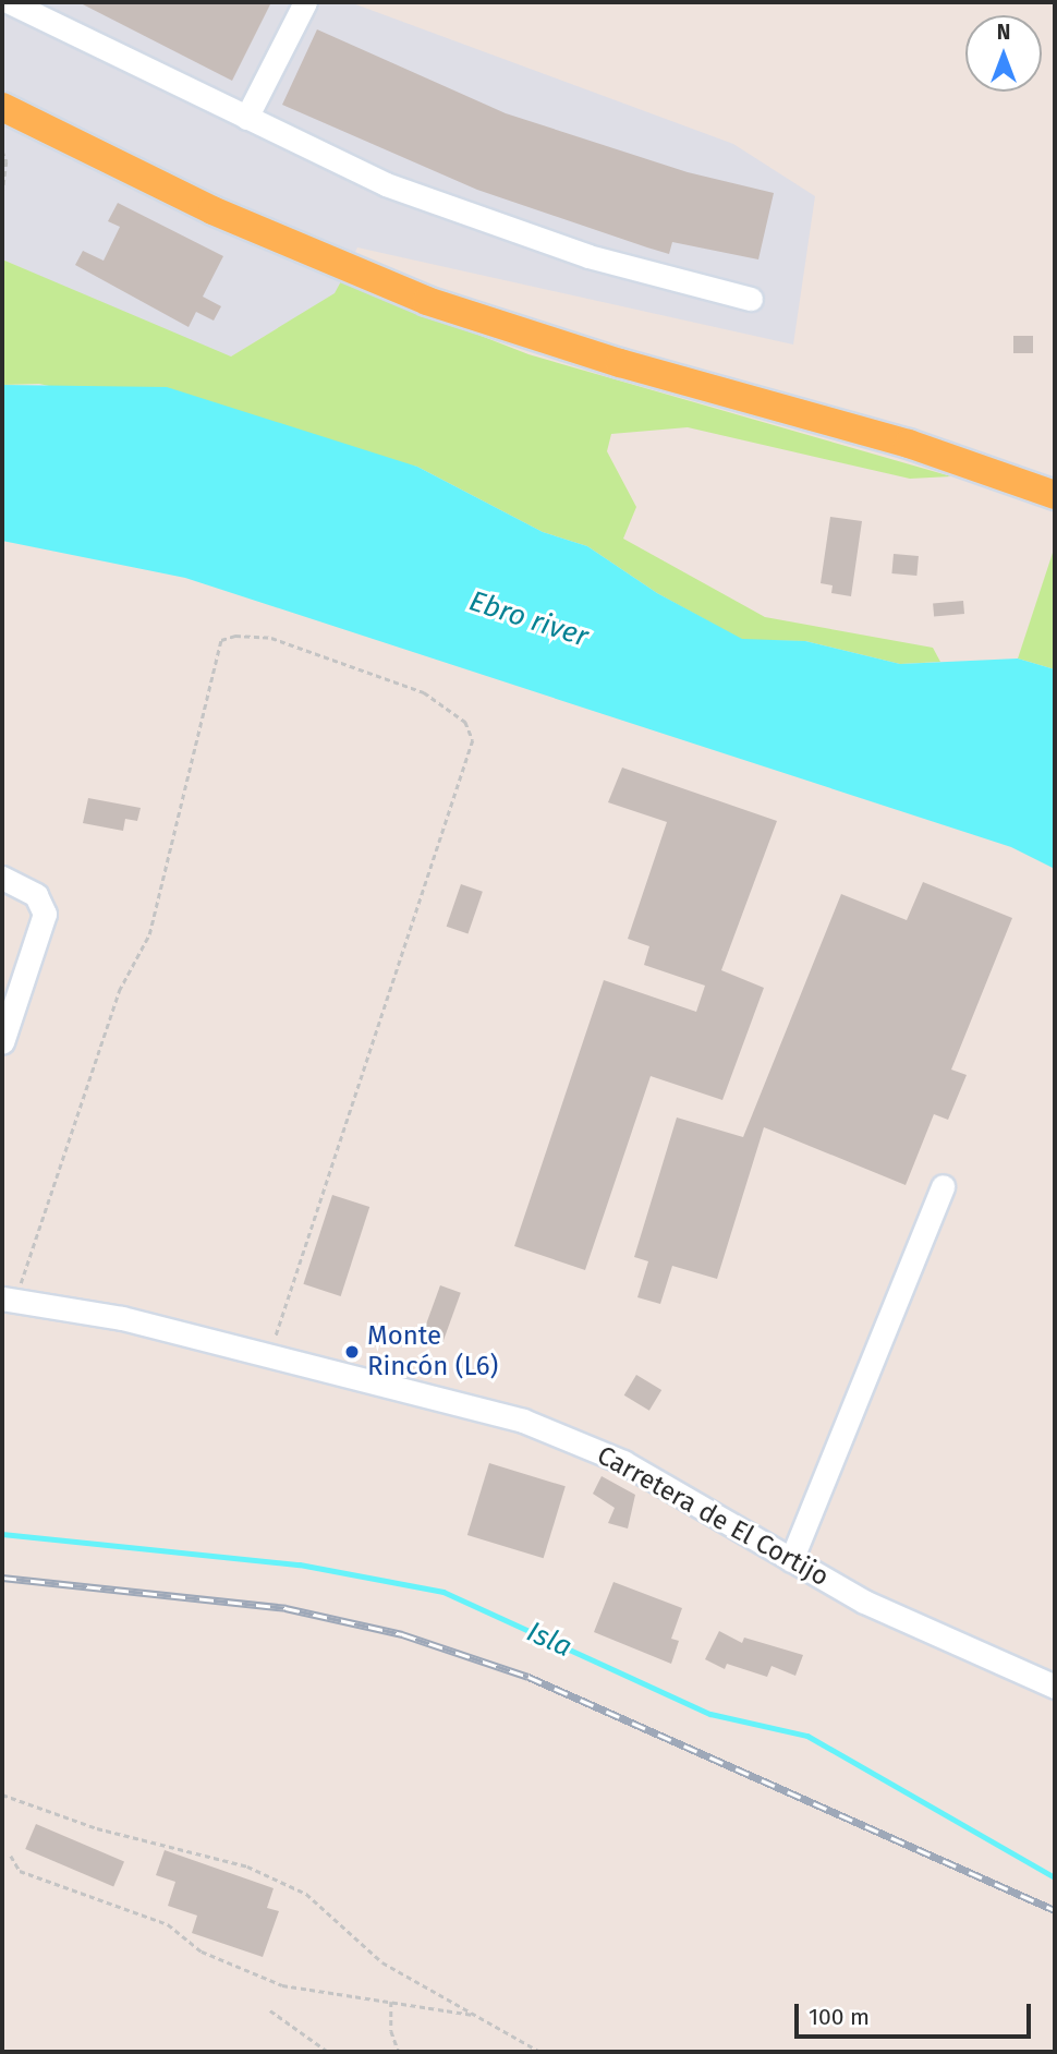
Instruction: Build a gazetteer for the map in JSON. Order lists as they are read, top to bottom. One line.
{"streets":{"street":["Carretera de El Cortijo"]},"water":["Ebro river","Isla"],"places":["Monte Rincón (L6)"],"scale_bar":"100 m","north":"top"}
